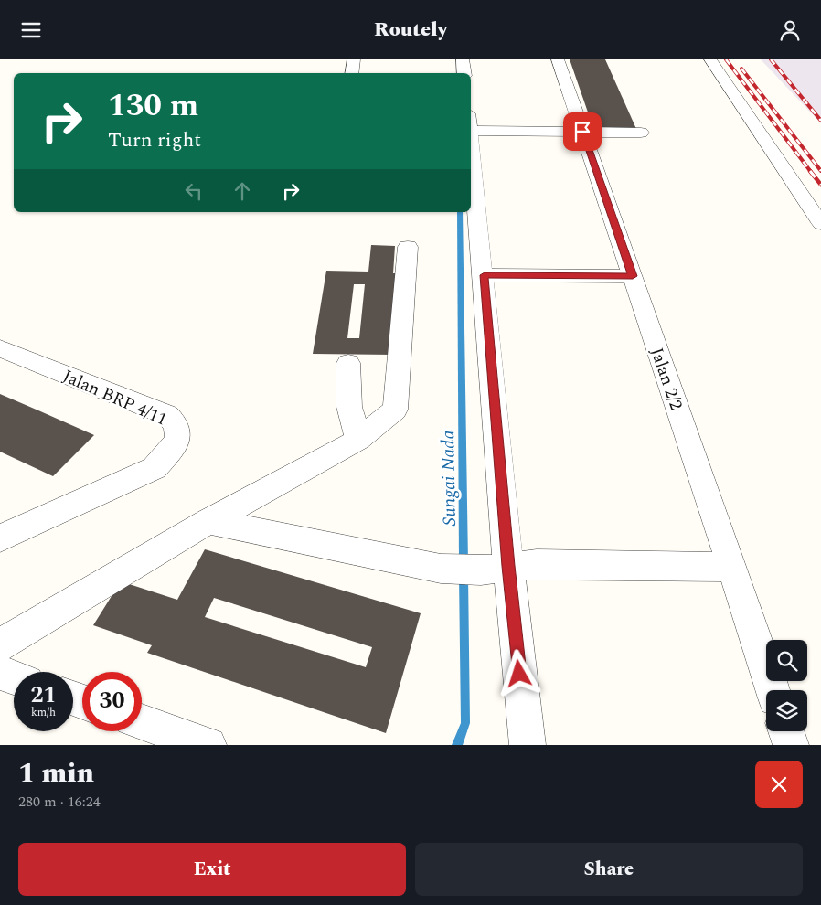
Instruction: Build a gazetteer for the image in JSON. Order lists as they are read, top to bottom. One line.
{"streets":{"street":["Jalan 2/2","Jalan BRP 4/11"]},"water":["Sungai Nada"],"page":{"header":"Routely","turn":["130 m","Turn right"],"speed":"21 km/h","limit":"30","heading":["1 min","280 m · 16:24"],"buttons":["Exit","Share"]}}
